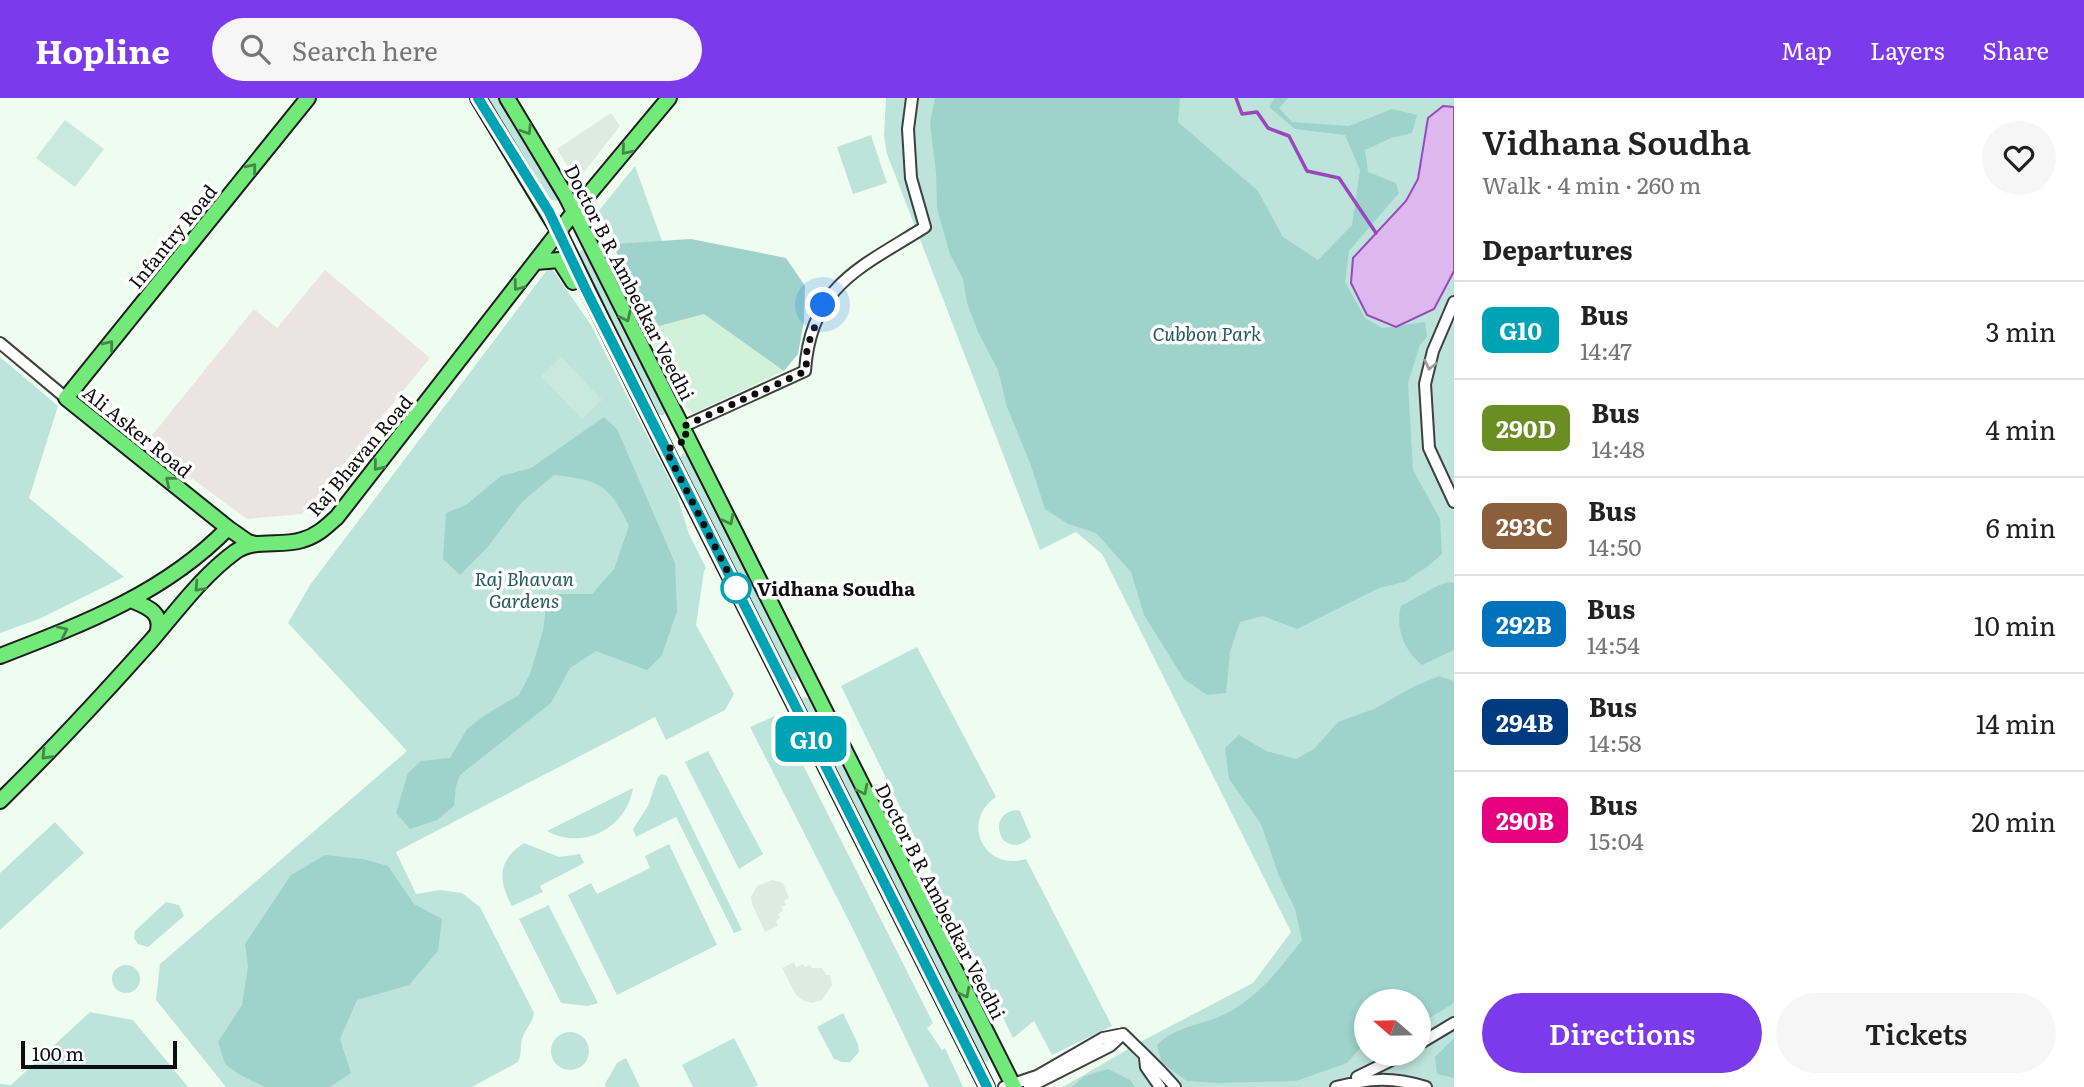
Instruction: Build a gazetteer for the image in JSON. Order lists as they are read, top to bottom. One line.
{"streets":{"main road":["Infantry Road","Doctor B R Ambedkar Veedhi","Ali Asker Road","Raj Bhavan Road"]},"crossings":[["Infantry Road","Ali Asker Road"],["Doctor B R Ambedkar Veedhi","Raj Bhavan Road"],["Ali Asker Road","Raj Bhavan Road"]],"one_way":["Infantry Road","Ali Asker Road","Raj Bhavan Road"],"parks":["Cubbon Park","Raj Bhavan Gardens"],"places":["Vidhana Soudha"],"lines":["bus line G10"],"scale_bar":"100 m","north":"left","page":{"header":"Hopline","search":"Search here","nav":["Map","Layers","Share"],"on_map":"G10","heading":[["Vidhana Soudha","Walk · 4 min · 260 m"],"Departures"],"list":[{"mark":"G10","name":"Bus","note":"14:47","value":"3 min"},{"mark":"290D","name":"Bus","note":"14:48","value":"4 min"},{"mark":"293C","name":"Bus","note":"14:50","value":"6 min"},{"mark":"292B","name":"Bus","note":"14:54","value":"10 min"},{"mark":"294B","name":"Bus","note":"14:58","value":"14 min"},{"mark":"290B","name":"Bus","note":"15:04","value":"20 min"}],"buttons":["Directions","Tickets"],"scale":"100 m"}}
